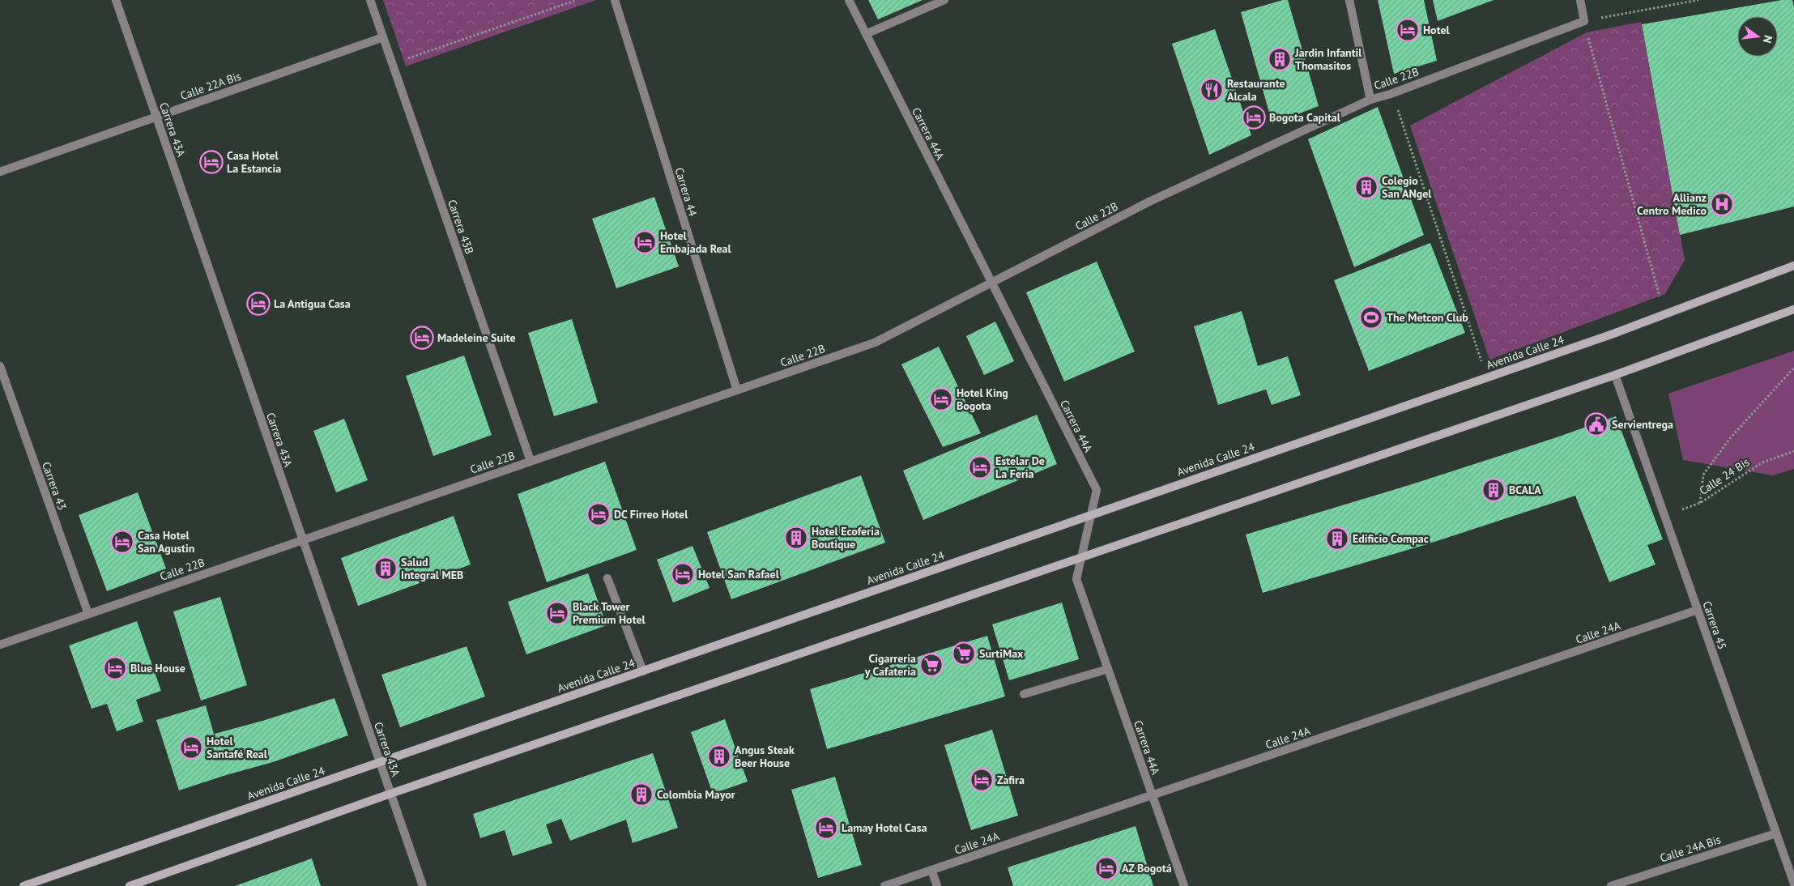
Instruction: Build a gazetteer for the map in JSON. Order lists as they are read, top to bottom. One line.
{"streets":{"main road":["Avenida Calle 24"],"street":["Calle 22B","Calle 22A Bis","Carrera 43A","Carrera 44A","Carrera 44","Carrera 43B","Carrera 43","Carrera 45","Calle 24A","Calle 24A Bis"],"path":["Calle 24 Bis"]},"crossings":[["Calle 22B","Carrera 43A"],["Calle 22B","Carrera 44A"],["Calle 22B","Carrera 44"],["Calle 22B","Carrera 43B"],["Calle 22B","Carrera 43"],["Calle 22A Bis","Carrera 43A"],["Calle 22A Bis","Carrera 43B"],["Carrera 43A","Avenida Calle 24"],["Carrera 44A","Avenida Calle 24"],["Carrera 44A","Calle 24A"],["Calle 24 Bis","Carrera 45"],["Carrera 45","Calle 24A"],["Carrera 45","Calle 24A Bis"]],"places":{"hotel":["Hotel","Bogota Capital","Casa Hotel La Estancia","Hotel Embajada Real","La Antigua Casa","Madeleine Suite","Hotel King Bogota","Estelar De La Feria","DC Firreo Hotel","Casa Hotel San Agustin","Hotel San Rafael","Black Tower Premium Hotel","Blue House","Hotel Santafé Real","Zafira","Lamay Hotel Casa","AZ Bogotá"],"building":["Jardin Infantil Thomasitos","Colegio San ANgel","BCALA","Hotel Ecoferia Boutique","Edificio Compac","Salud Integral MEB","Angus Steak Beer House","Colombia Mayor"],"restaurant":["Restaurante Alcala"],"hospital":["Allianz Centro Medico"],"sports":["The Metcon Club"],"public building":["Servientrega"],"supermarket":["SurtiMax","Cigarreria y Cafateria"]},"north":"right"}
